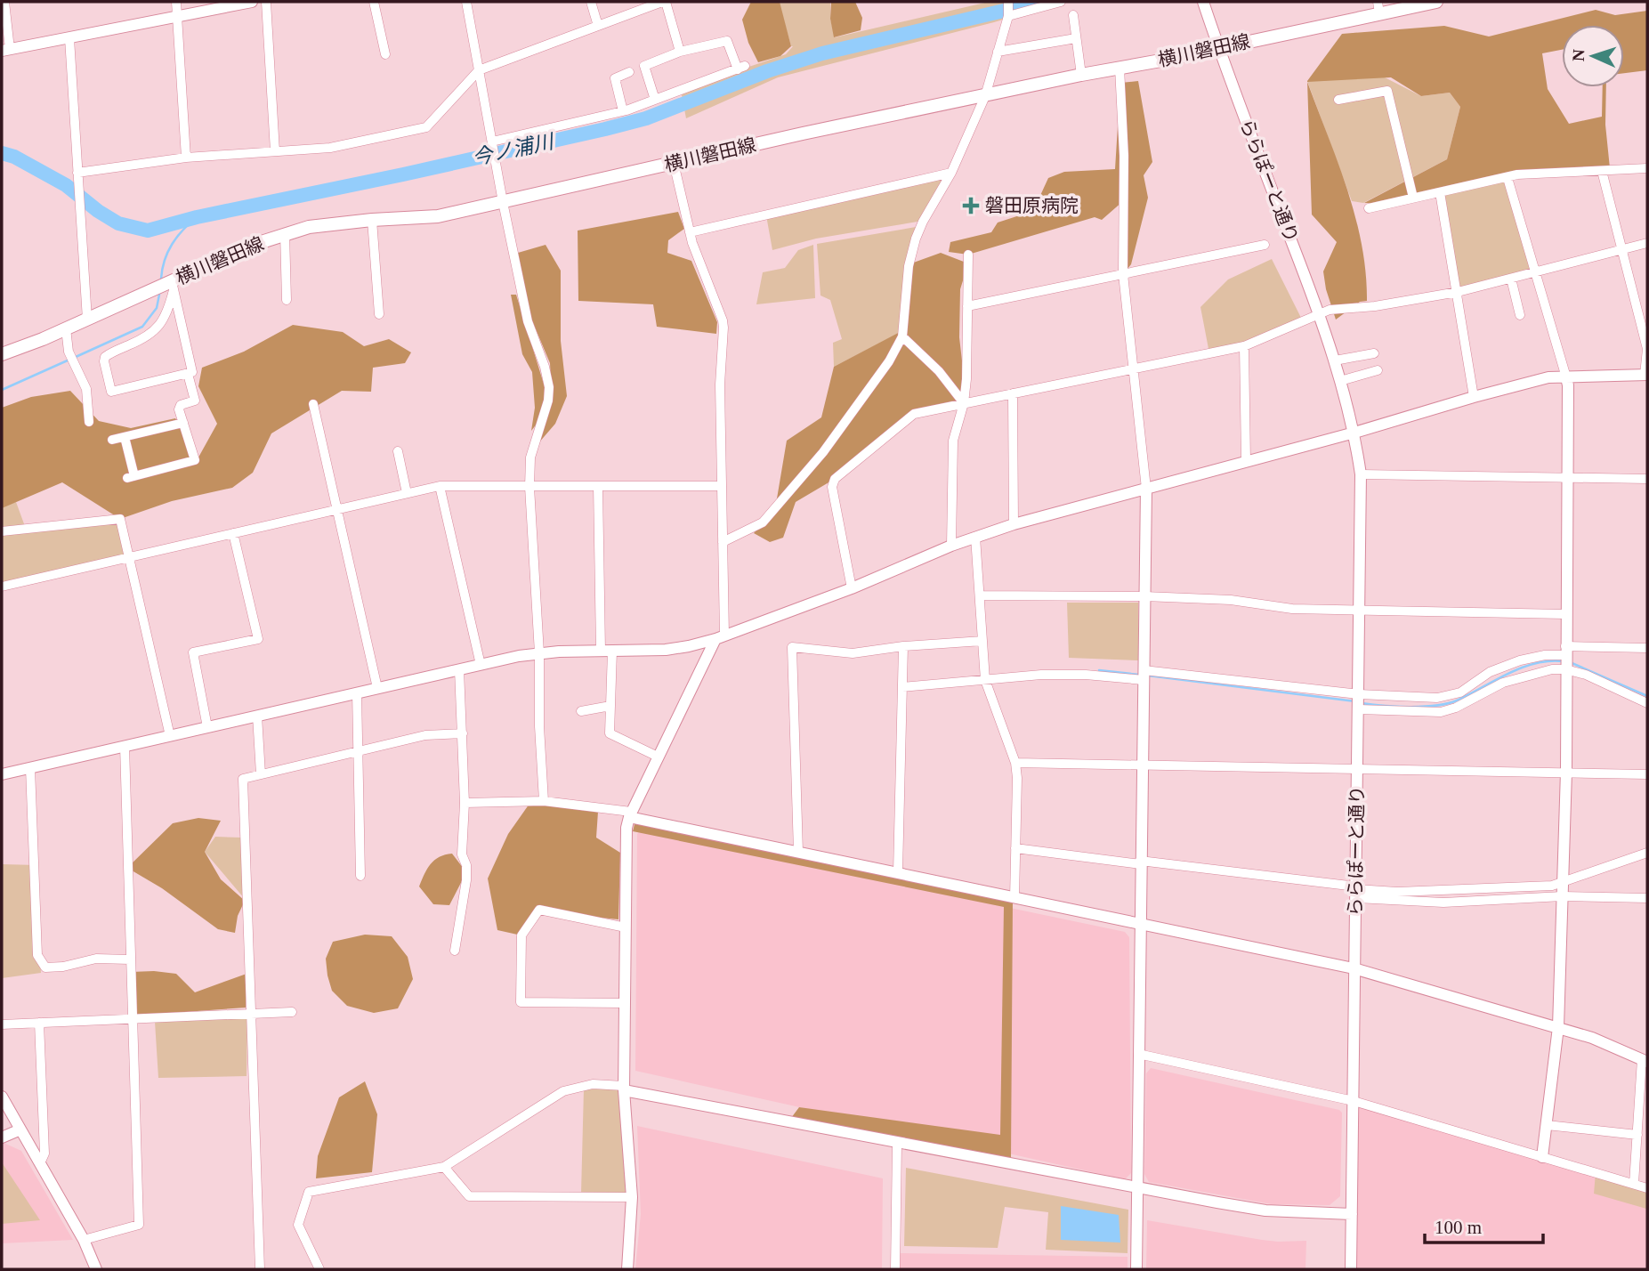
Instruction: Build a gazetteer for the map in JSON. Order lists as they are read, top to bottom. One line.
{"streets":{"main road":["横川磐田線"],"street":["ららぽーと通り"]},"crossings":[["横川磐田線","ららぽーと通り"]],"water":["今ノ浦川"],"places":{"health":["磐田原病院"]},"scale_bar":"100 m","north":"left"}
